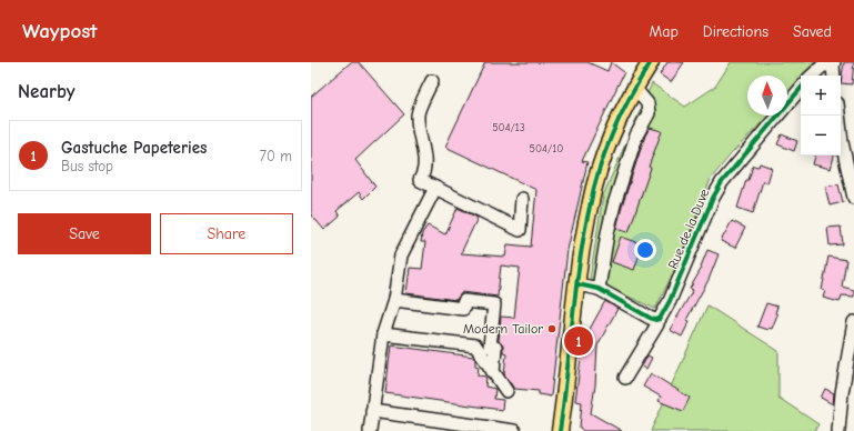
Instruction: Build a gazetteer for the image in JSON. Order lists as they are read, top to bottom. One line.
{"streets":{"street":["Rue de la Duve"]},"places":["Modern Tailor"],"house_numbers":["504/13","504/10"],"north":"top","page":{"header":"Waypost","nav":["Map","Directions","Saved"],"heading":"Nearby","map_buttons":["+","−"],"list":[{"mark":"1","name":"Gastuche Papeteries","note":"Bus stop","value":"70 m"}],"buttons":["Save","Share"],"pins":"1"}}
